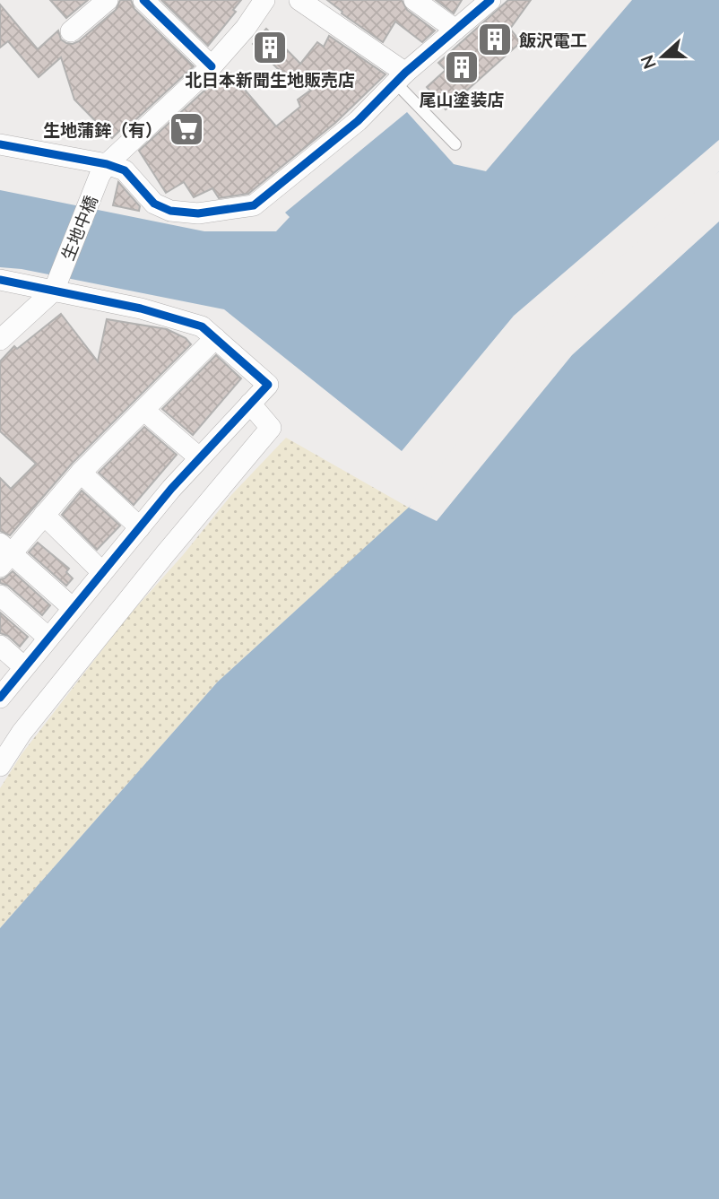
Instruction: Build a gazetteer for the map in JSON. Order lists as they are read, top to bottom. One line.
{"streets":{"street":["生地中橋"]},"places":{"building":["飯沢電工","北日本新聞生地販売店","尾山塗装店"],"supermarket":["生地蒲鉾（有）"]},"north":"left"}
